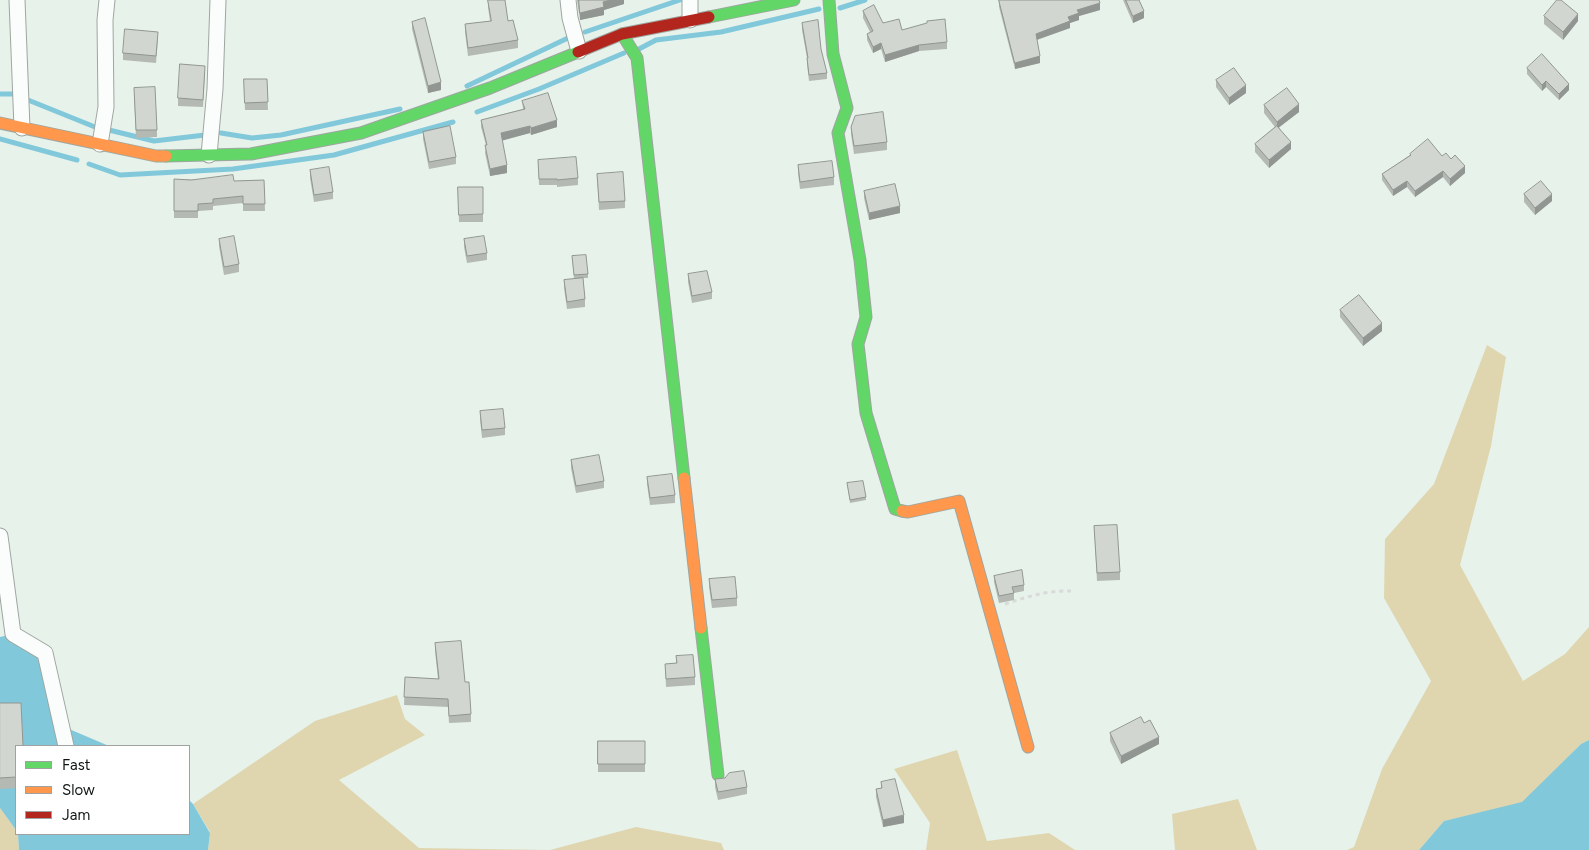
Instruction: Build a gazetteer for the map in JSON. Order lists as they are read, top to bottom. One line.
{"legend":["Fast","Slow","Jam"]}
